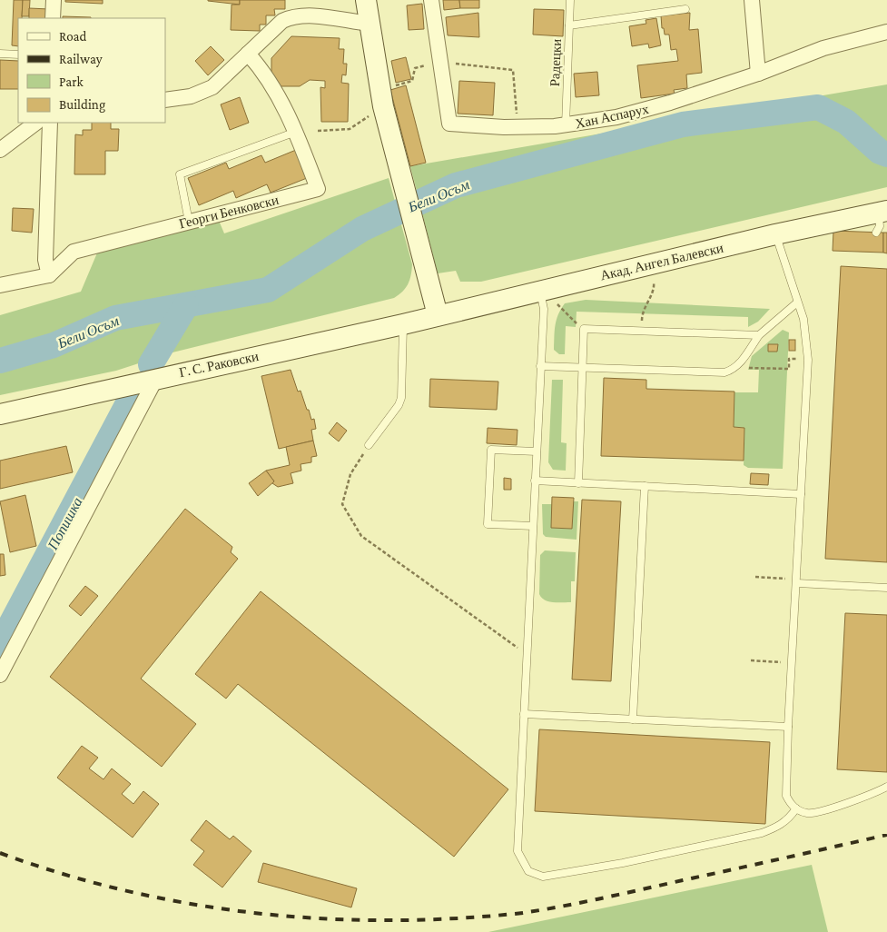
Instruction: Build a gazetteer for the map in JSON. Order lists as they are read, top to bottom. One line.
{"streets":{"street":["Хан Аспарух","Георги Бенковски","Акад. Ангел Балевски","Г. С. Раковски"],"lane":["Радецки"]},"crossings":[["Радецки","Хан Аспарух"],["Акад. Ангел Балевски","Г. С. Раковски"]],"water":["Бели Осъм","Попишка"],"legend":["Road","Railway","Park","Building"]}
